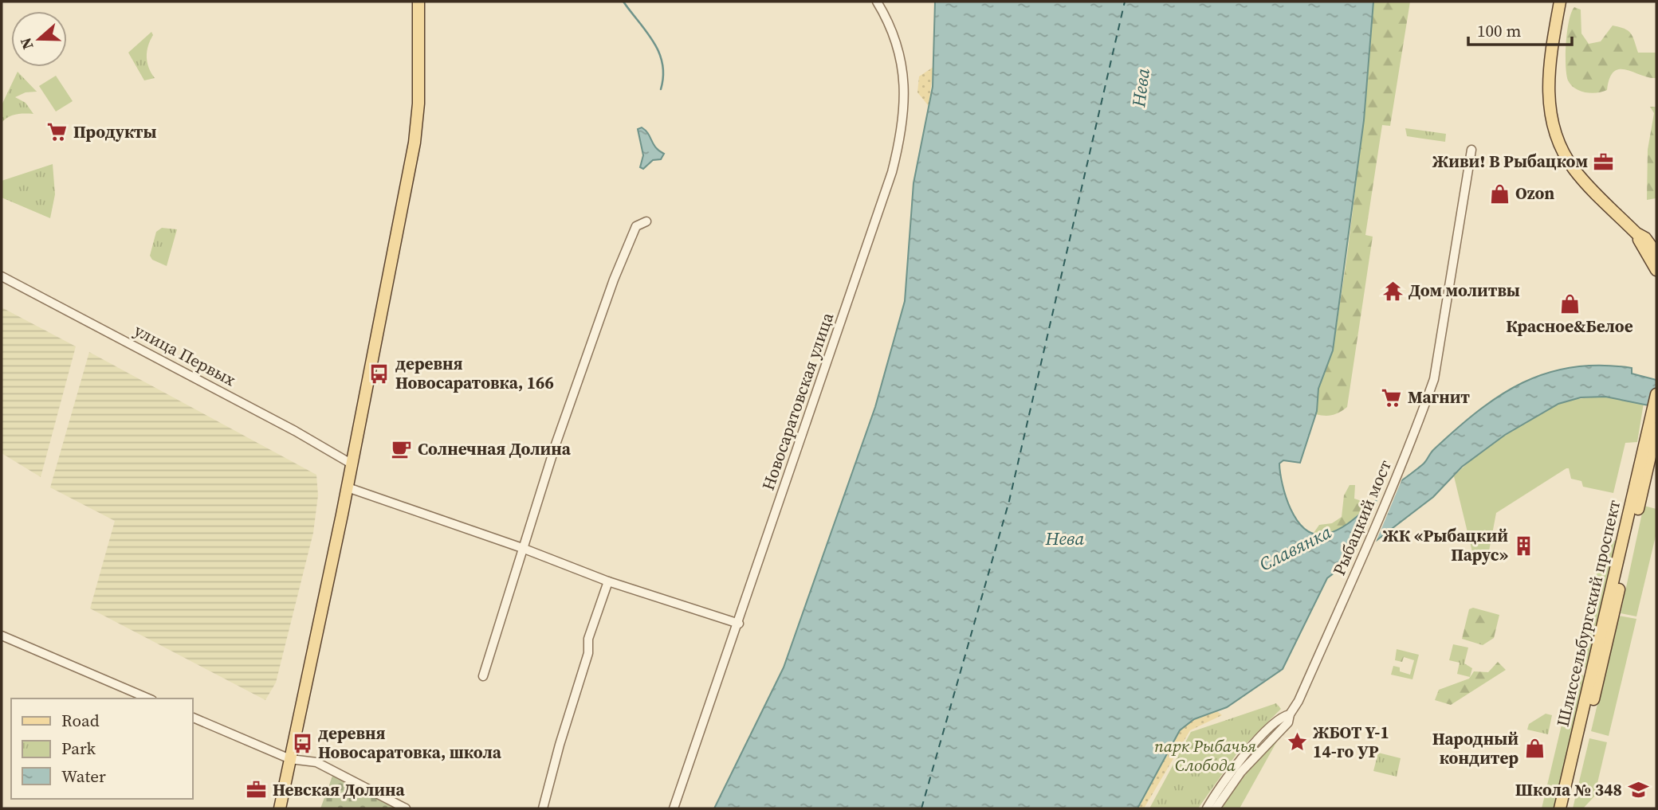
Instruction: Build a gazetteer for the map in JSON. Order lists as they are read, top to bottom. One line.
{"streets":{"main road":["Шлиссельбургский проспект"],"street":["улица Первых","Новосаратовская улица","Рыбацкий мост"]},"water":["Нева","Славянка"],"parks":["парк Рыбачья Слобода"],"places":{"supermarket":["Продукты","Магнит"],"office":["Живи! В Рыбацком","Невская Долина"],"shop":["Ozon","Красное&Белое","Народный кондитер"],"temple":["Дом молитвы"],"bus stop":["деревня Новосаратовка, 166","деревня Новосаратовка, школа"],"cafe":["Солнечная Долина"],"building":["ЖК «Рыбацкий Парус»"],"place":["ЖБОТ Y-1 14-го УР"],"school or university":["Школа № 348"]},"legend":["Road","Park","Water"],"scale_bar":"100 m","north":"left"}
